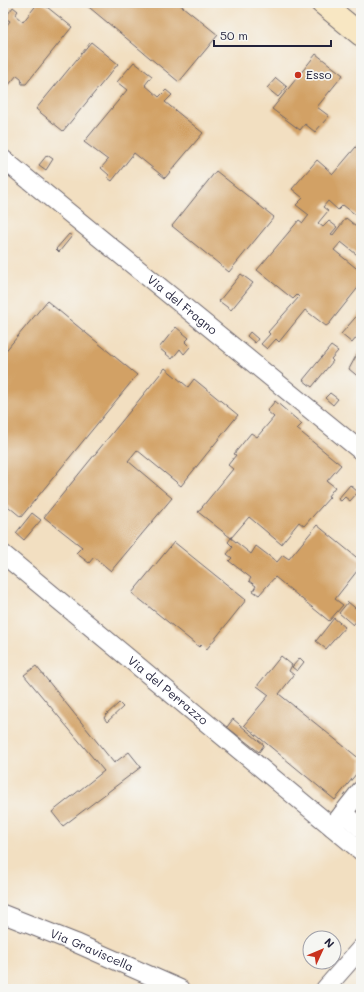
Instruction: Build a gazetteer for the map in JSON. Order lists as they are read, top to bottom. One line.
{"streets":{"street":["Via del Fragno","Via del Perrazzo","Via Graviscella"]},"places":["Esso"],"scale_bar":"50 m","north":"top right"}
